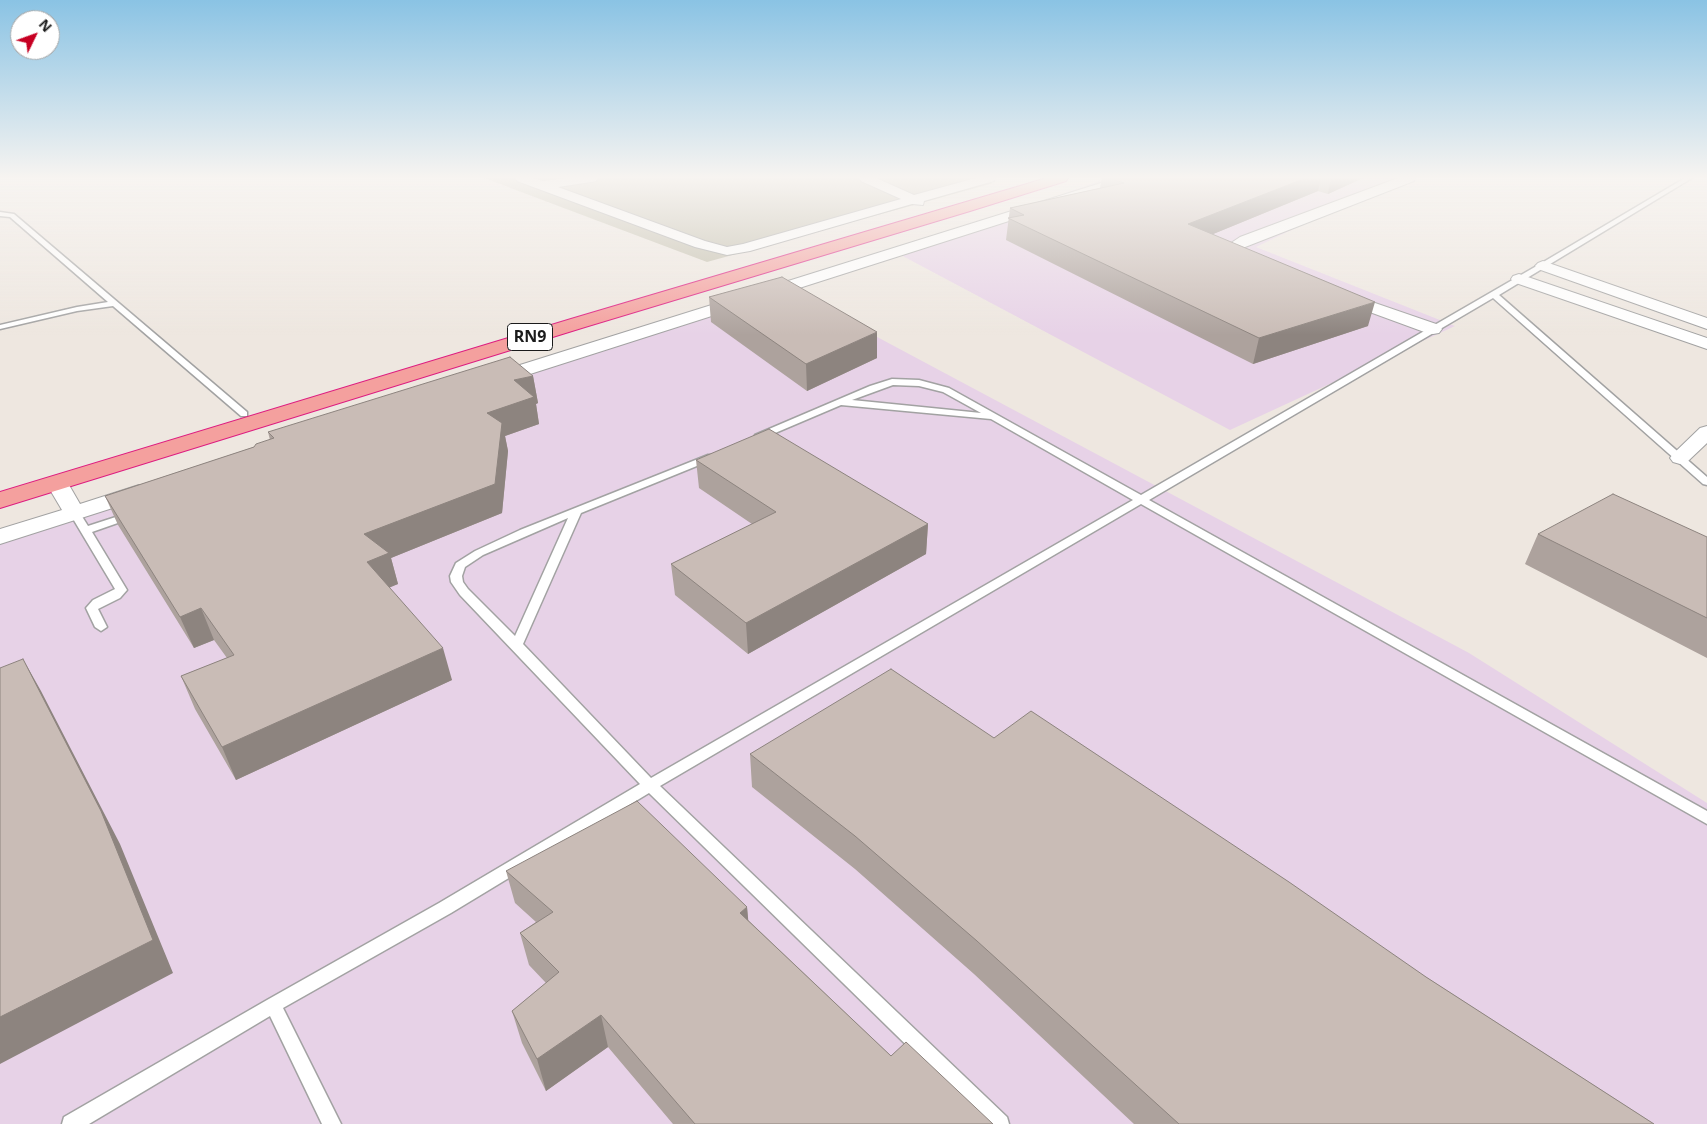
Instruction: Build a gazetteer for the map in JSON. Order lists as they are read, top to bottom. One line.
{"streets":{"highway":["RN9"]},"north":"top right"}
